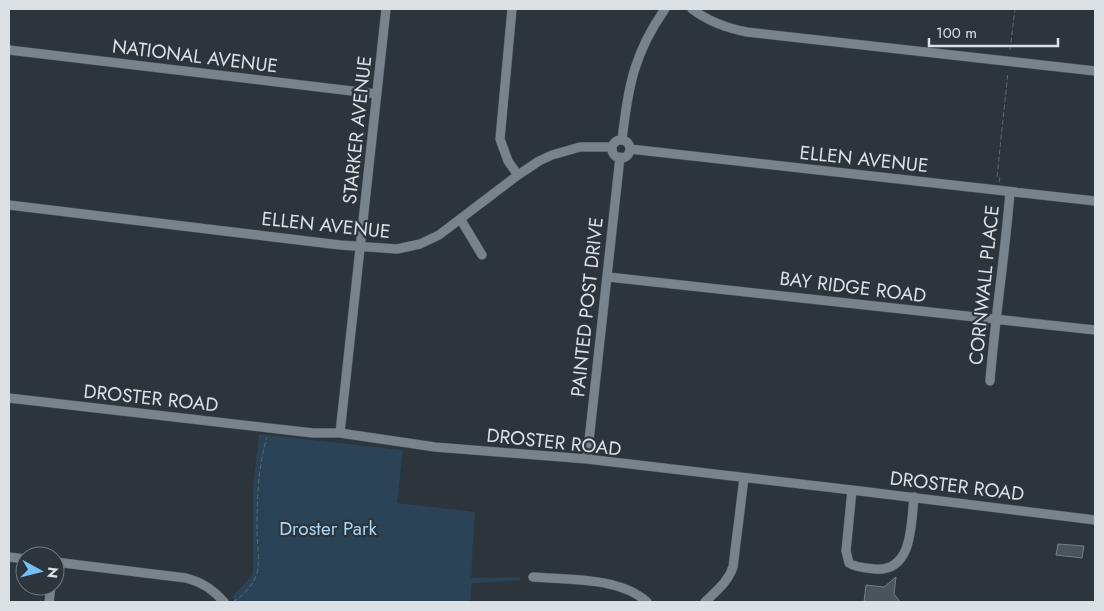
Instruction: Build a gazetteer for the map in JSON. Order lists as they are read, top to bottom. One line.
{"streets":{"street":["NATIONAL AVENUE","STARKER AVENUE","ELLEN AVENUE","CORNWALL PLACE","BAY RIDGE ROAD","PAINTED POST DRIVE","DROSTER ROAD"]},"crossings":[["NATIONAL AVENUE","STARKER AVENUE"],["STARKER AVENUE","ELLEN AVENUE"],["STARKER AVENUE","DROSTER ROAD"],["ELLEN AVENUE","CORNWALL PLACE"],["ELLEN AVENUE","PAINTED POST DRIVE"],["CORNWALL PLACE","BAY RIDGE ROAD"],["BAY RIDGE ROAD","PAINTED POST DRIVE"],["PAINTED POST DRIVE","DROSTER ROAD"]],"parks":["Droster Park"],"scale_bar":"100 m","north":"right"}
